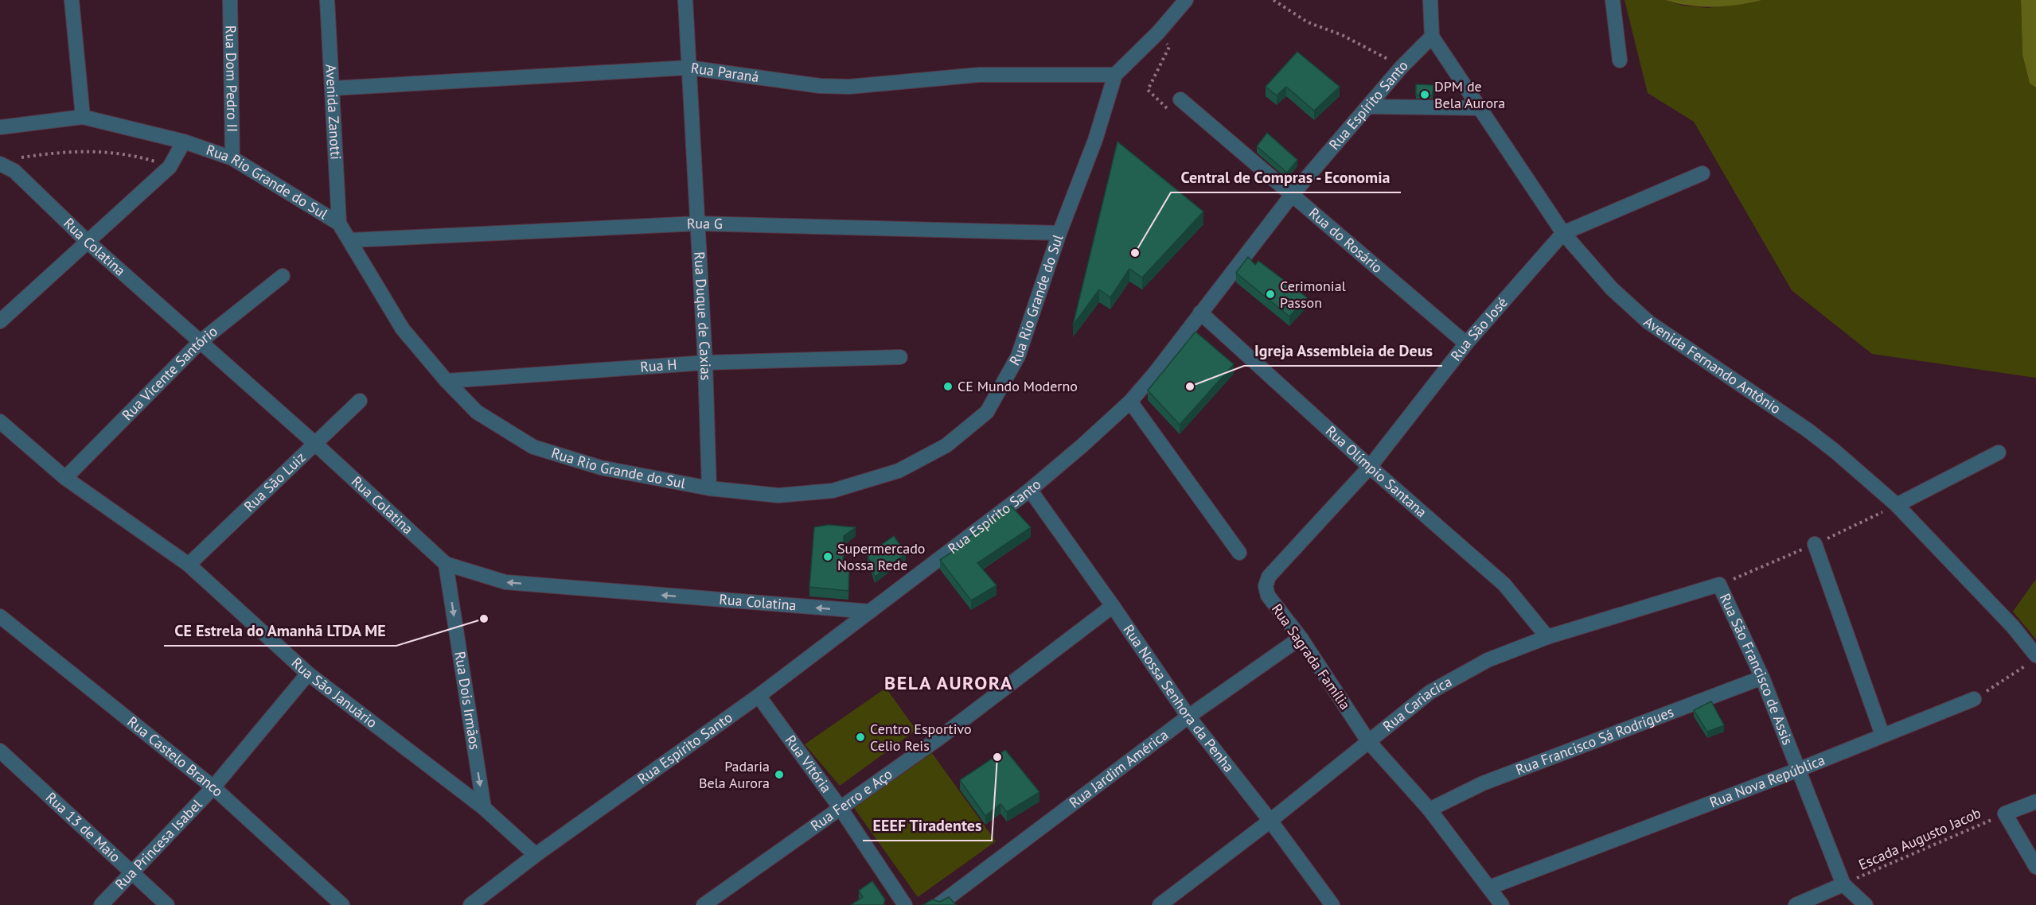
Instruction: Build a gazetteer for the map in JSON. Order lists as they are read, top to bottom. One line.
{"streets":{"street":["Rua Paraná","Rua Dom Pedro II","Rua Espírito Santo","Avenida Zanotti","Rua Rio Grande do Sul","Rua G","Rua do Rosário","Rua Colatina","Rua Duque de Caxias","Rua São José","Avenida Fernando Antônio","Rua H","Rua Vicente Santório","Rua Olímpio Santana","Rua São Luiz","Rua Sagrada Família","Rua São Francisco de Assis","Rua São Januário","Rua Nossa Senhora da Penha","Rua Dois Irmãos","Rua Cariacica","Rua Francisco Sá Rodrigues","Rua Castelo Branco","Rua Vitória","Rua Jardim América","Rua Nova República","Rua Ferro e Aço","Rua 13 de Maio","Rua Princesa Isabel"],"path":["Escada Augusto Jacob"]},"crossings":[["Rua Paraná","Avenida Zanotti"],["Rua Paraná","Rua Rio Grande do Sul"],["Rua Paraná","Rua Duque de Caxias"],["Rua Dom Pedro II","Rua Rio Grande do Sul"],["Rua Espírito Santo","Rua do Rosário"],["Rua Espírito Santo","Rua Colatina"],["Rua Espírito Santo","Avenida Fernando Antônio"],["Rua Espírito Santo","Rua Olímpio Santana"],["Rua Espírito Santo","Rua São Januário"],["Rua Espírito Santo","Rua Nossa Senhora da Penha"],["Rua Espírito Santo","Rua Vitória"],["Avenida Zanotti","Rua Rio Grande do Sul"],["Rua Rio Grande do Sul","Rua G"],["Rua Rio Grande do Sul","Rua Duque de Caxias"],["Rua Rio Grande do Sul","Rua H"],["Rua G","Rua Duque de Caxias"],["Rua do Rosário","Rua São José"],["Rua Colatina","Rua Vicente Santório"],["Rua Colatina","Rua São Luiz"],["Rua Colatina","Rua Dois Irmãos"],["Rua Duque de Caxias","Rua H"],["Rua São José","Avenida Fernando Antônio"],["Rua São José","Rua Olímpio Santana"],["Rua São José","Rua Sagrada Família"],["Rua Vicente Santório","Rua São Januário"],["Rua Olímpio Santana","Rua Cariacica"],["Rua São Luiz","Rua São Januário"],["Rua Sagrada Família","Rua Cariacica"],["Rua Sagrada Família","Rua Francisco Sá Rodrigues"],["Rua Sagrada Família","Rua Jardim América"],["Rua Sagrada Família","Rua Nova República"],["Rua São Francisco de Assis","Rua Cariacica"],["Rua São Francisco de Assis","Rua Francisco Sá Rodrigues"],["Rua São Francisco de Assis","Rua Nova República"],["Rua São Francisco de Assis","Escada Augusto Jacob"],["Rua São Januário","Rua Dois Irmãos"],["Rua São Januário","Rua Princesa Isabel"],["Rua Nossa Senhora da Penha","Rua Cariacica"],["Rua Nossa Senhora da Penha","Rua Jardim América"],["Rua Nossa Senhora da Penha","Rua Ferro e Aço"],["Rua Castelo Branco","Rua Princesa Isabel"],["Rua Vitória","Rua Ferro e Aço"],["Rua 13 de Maio","Rua Princesa Isabel"]],"one_way":["Rua Colatina","Rua Dois Irmãos"],"districts":["BELA AURORA"],"places":["DPM de Bela Aurora","Central de Compras - Economia","Cerimonial Passon","CE Mundo Moderno","Igreja Assembleia de Deus","Supermercado Nossa Rede","CE Estrela do Amanhã LTDA ME","Centro Esportivo Celio Reis","EEEF Tiradentes","Padaria Bela Aurora"]}
